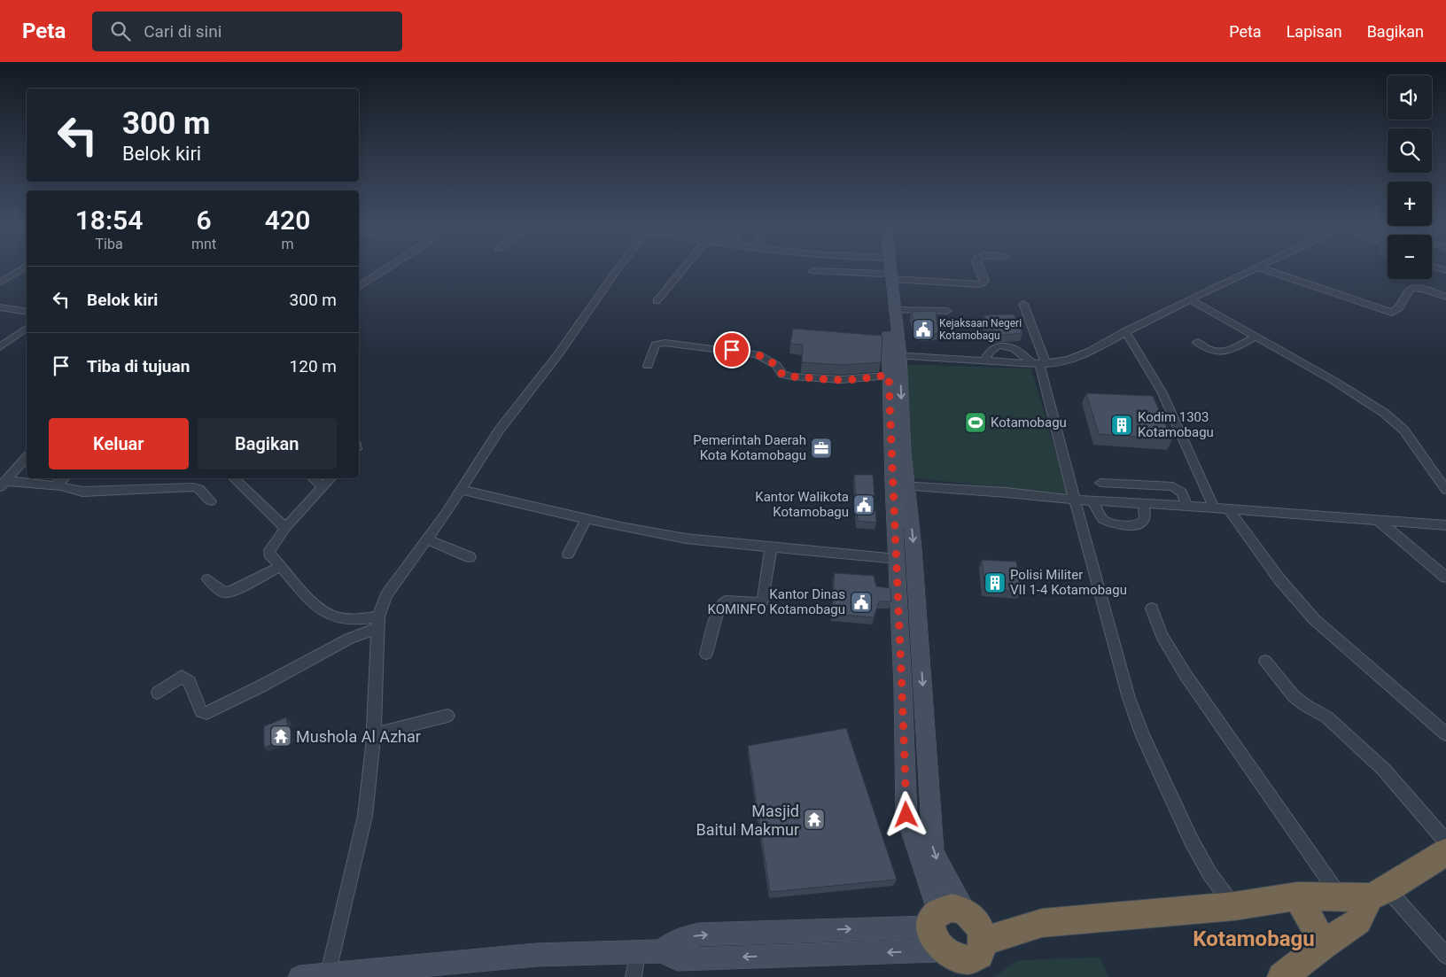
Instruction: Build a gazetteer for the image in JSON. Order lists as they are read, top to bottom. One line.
{"districts":["Kotamobagu"],"places":{"public building":["Kejaksaan Negeri Kotamobagu","Kantor Walikota Kotamobagu","Kantor Dinas KOMINFO Kotamobagu"],"sports":["Kotamobagu"],"building":["Kodim 1303 Kotamobagu","Polisi Militer VII 1-4 Kotamobagu"],"office":["Pemerintah Daerah Kota Kotamobagu"],"temple":["Mushola Al Azhar","Masjid Baitul Makmur"]},"page":{"header":"Peta","search":"Cari di sini","nav":["Peta","Lapisan","Bagikan"],"map_buttons":["+","−"],"turn":["300 m","Belok kiri"],"eta":["18:54","Tiba","6","mnt","420","m"],"list":[{"name":"Belok kiri","value":"300 m"},{"name":"Tiba di tujuan","value":"120 m"}],"buttons":["Keluar","Bagikan"]}}
